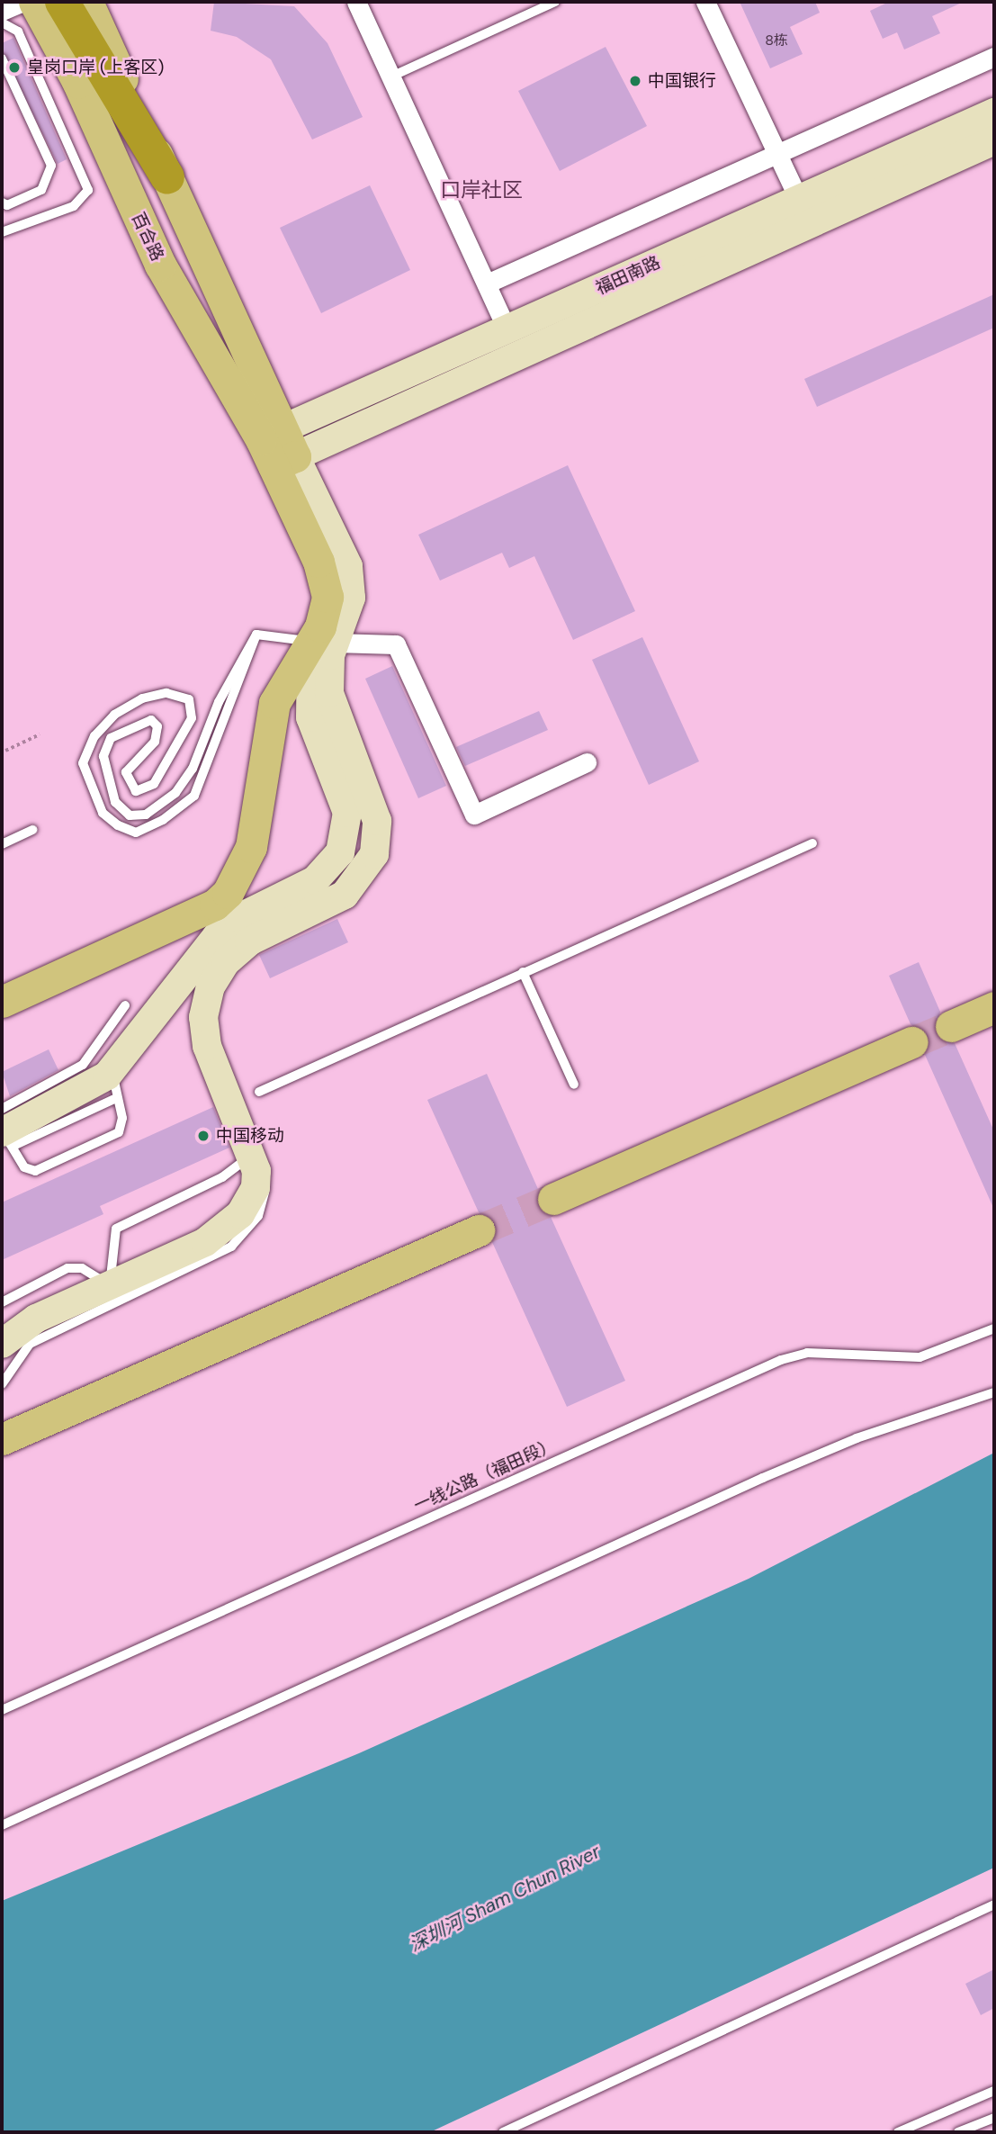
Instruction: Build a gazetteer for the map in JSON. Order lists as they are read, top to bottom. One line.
{"streets":{"main road":["百合路","福田南路"],"lane":["一线公路（福田段）"]},"crossings":[["百合路","福田南路"]],"districts":["口岸社区"],"water":["深圳河 Sham Chun River"],"places":["皇岗口岸 (上客区)","中国银行","中国移动"],"house_numbers":["8栋"]}
